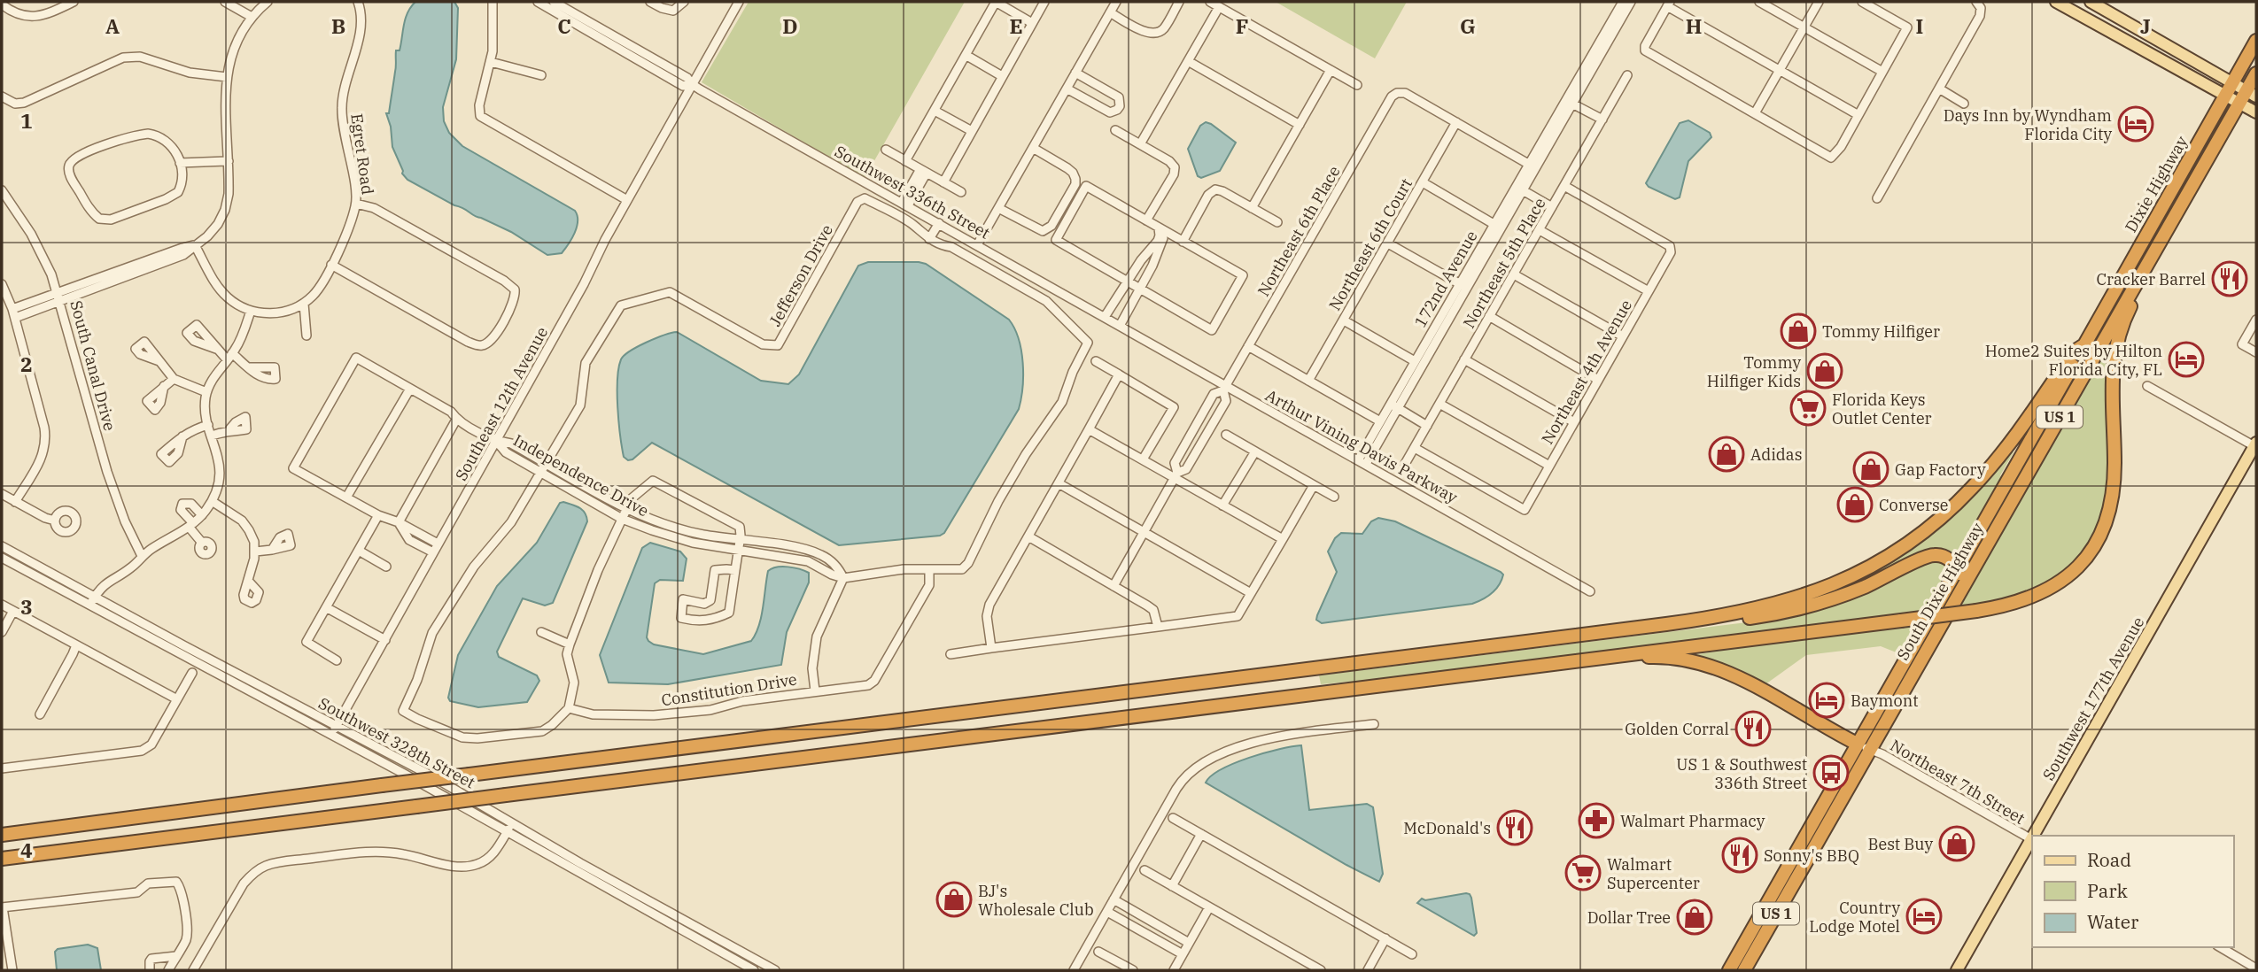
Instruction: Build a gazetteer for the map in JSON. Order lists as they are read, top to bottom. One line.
{"streets":{"highway":["Dixie Highway","US 1","South Dixie Highway"],"main road":["Southwest 177th Avenue"],"street":["Egret Road","Southwest 336th Street","Northeast 6th Place","Northeast 6th Court","Northeast 5th Place","Jefferson Drive","172nd Avenue","South Canal Drive","Northeast 4th Avenue","Southeast 12th Avenue","Arthur Vining Davis Parkway","Independence Drive","Constitution Drive","Southwest 328th Street","Northeast 7th Street"]},"crossings":[["Dixie Highway","South Dixie Highway"],["Southwest 336th Street","Southeast 12th Avenue"],["Southwest 336th Street","Arthur Vining Davis Parkway"],["Northeast 6th Place","Northeast 6th Court"],["Northeast 6th Place","Arthur Vining Davis Parkway"],["Northeast 5th Place","Northeast 4th Avenue"],["Jefferson Drive","Independence Drive"],["172nd Avenue","Arthur Vining Davis Parkway"],["Southeast 12th Avenue","Independence Drive"],["Southeast 12th Avenue","Southwest 328th Street"],["South Dixie Highway","Northeast 7th Street"],["Southwest 177th Avenue","Northeast 7th Street"]],"places":{"hotel":["Days Inn by Wyndham Florida City","Home2 Suites by Hilton Florida City, FL","Baymont","Country Lodge Motel"],"restaurant":["Cracker Barrel","Golden Corral","McDonald's","Sonny's BBQ"],"shop":["Tommy Hilfiger","Tommy Hilfiger Kids","Adidas","Gap Factory","Converse","Best Buy","BJ's Wholesale Club","Dollar Tree"],"supermarket":["Florida Keys Outlet Center","Walmart Supercenter"],"bus stop":["US 1 & Southwest 336th Street"],"pharmacy":["Walmart Pharmacy"]},"legend":["Road","Park","Water"],"grid":{"columns":["A","B","C","D","E","F","G","H","I","J"],"rows":["1","2","3","4"]}}
